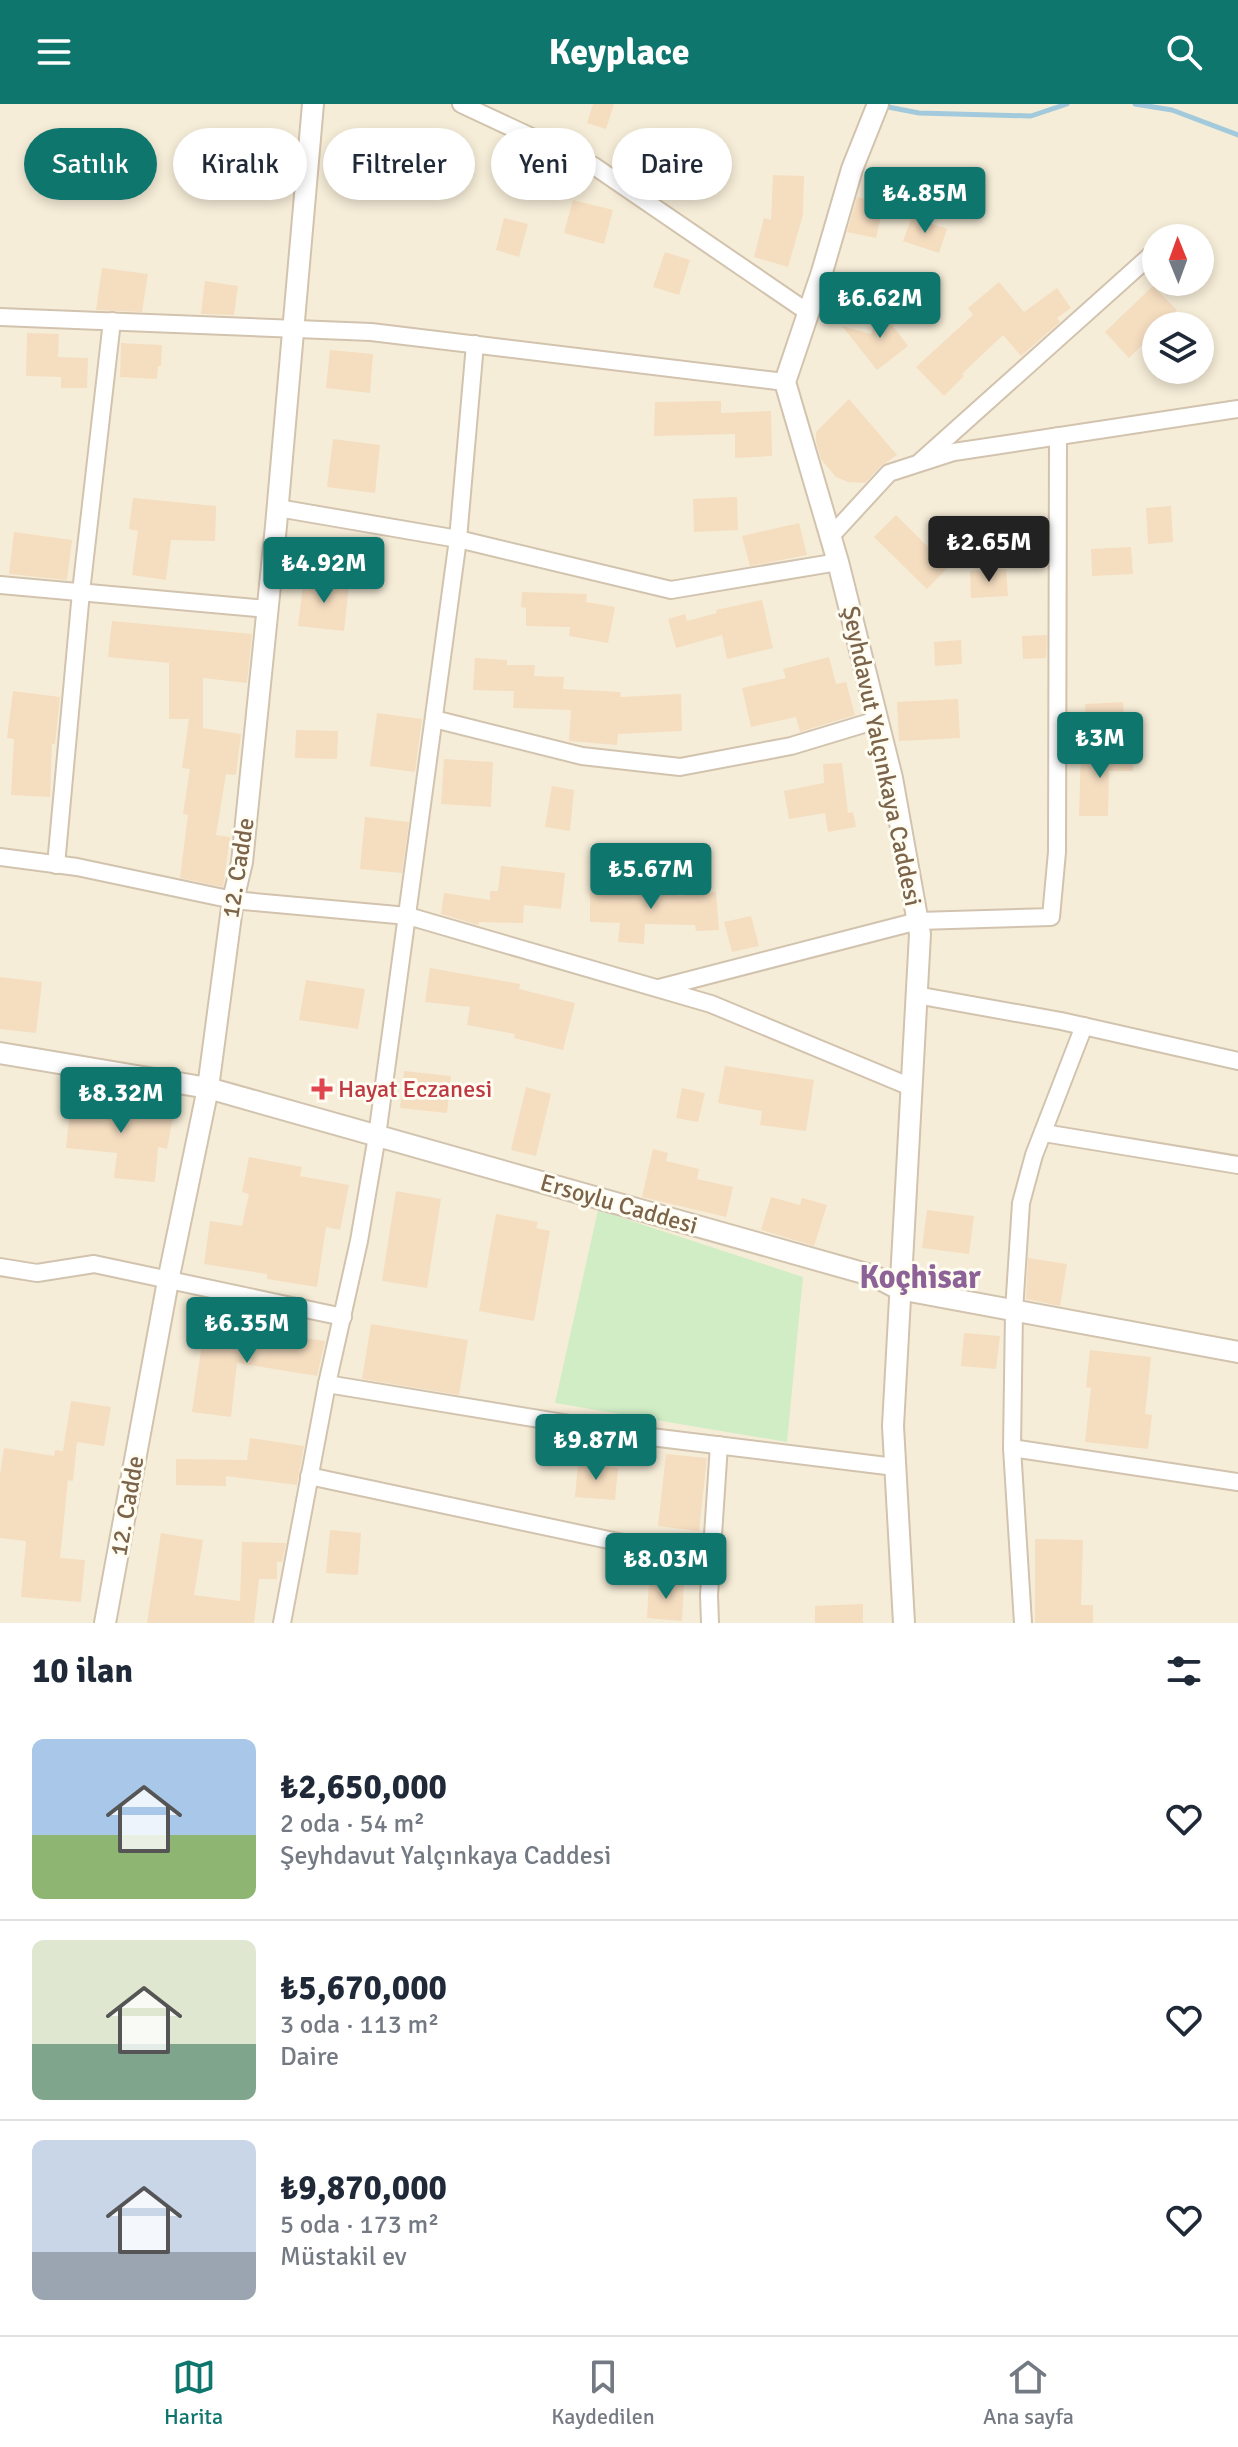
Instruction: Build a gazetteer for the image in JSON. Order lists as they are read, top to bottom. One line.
{"streets":{"street":["Şeyhdavut Yalçınkaya Caddesi","12. Cadde","Ersoylu Caddesi"]},"crossings":[["Şeyhdavut Yalçınkaya Caddesi","Ersoylu Caddesi"],["12. Cadde","Ersoylu Caddesi"]],"districts":["Koçhisar"],"places":{"health":["Hayat Eczanesi"]},"north":"top","page":{"header":"Keyplace","chip":["Satılık","Kiralık","Filtreler","Yeni","Daire"],"price":["₺4.85M","₺6.62M","₺2.65M","₺4.92M","₺3M","₺5.67M","₺8.32M","₺6.35M","₺9.87M","₺8.03M"],"heading":"10 ilan","list":[{"name":"₺2,650,000","note":"2 oda · 54 m² · Şeyhdavut Yalçınkaya Caddesi"},{"name":"₺5,670,000","note":"3 oda · 113 m² · Daire"},{"name":"₺9,870,000","note":"5 oda · 173 m² · Müstakil ev"}],"tabs":["Harita","Kaydedilen","Ana sayfa"]}}
